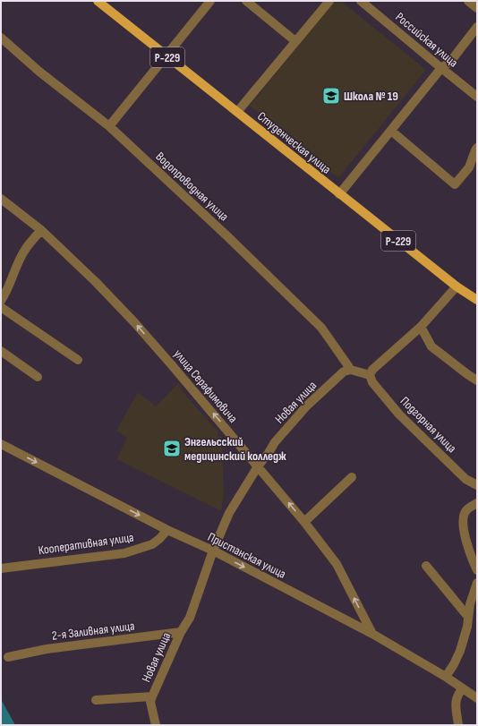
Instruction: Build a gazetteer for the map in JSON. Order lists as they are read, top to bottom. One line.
{"streets":{"main road":["Р-229","Студенческая улица"],"street":["Российская улица","Водопроводная улица","улица Серафимовича","Новая улица","Подгорная улица","Кооперативная улица","Пристанская улица","2-я Заливная улица"]},"crossings":[["Водопроводная улица","Новая улица"],["улица Серафимовича","Новая улица"],["улица Серафимовича","Пристанская улица"],["Новая улица","Пристанская улица"],["Новая улица","2-я Заливная улица"],["Кооперативная улица","Пристанская улица"]],"one_way":["улица Серафимовича","Пристанская улица"],"places":{"school or university":["Школа № 19","Энгельсский медицинский колледж"]}}
